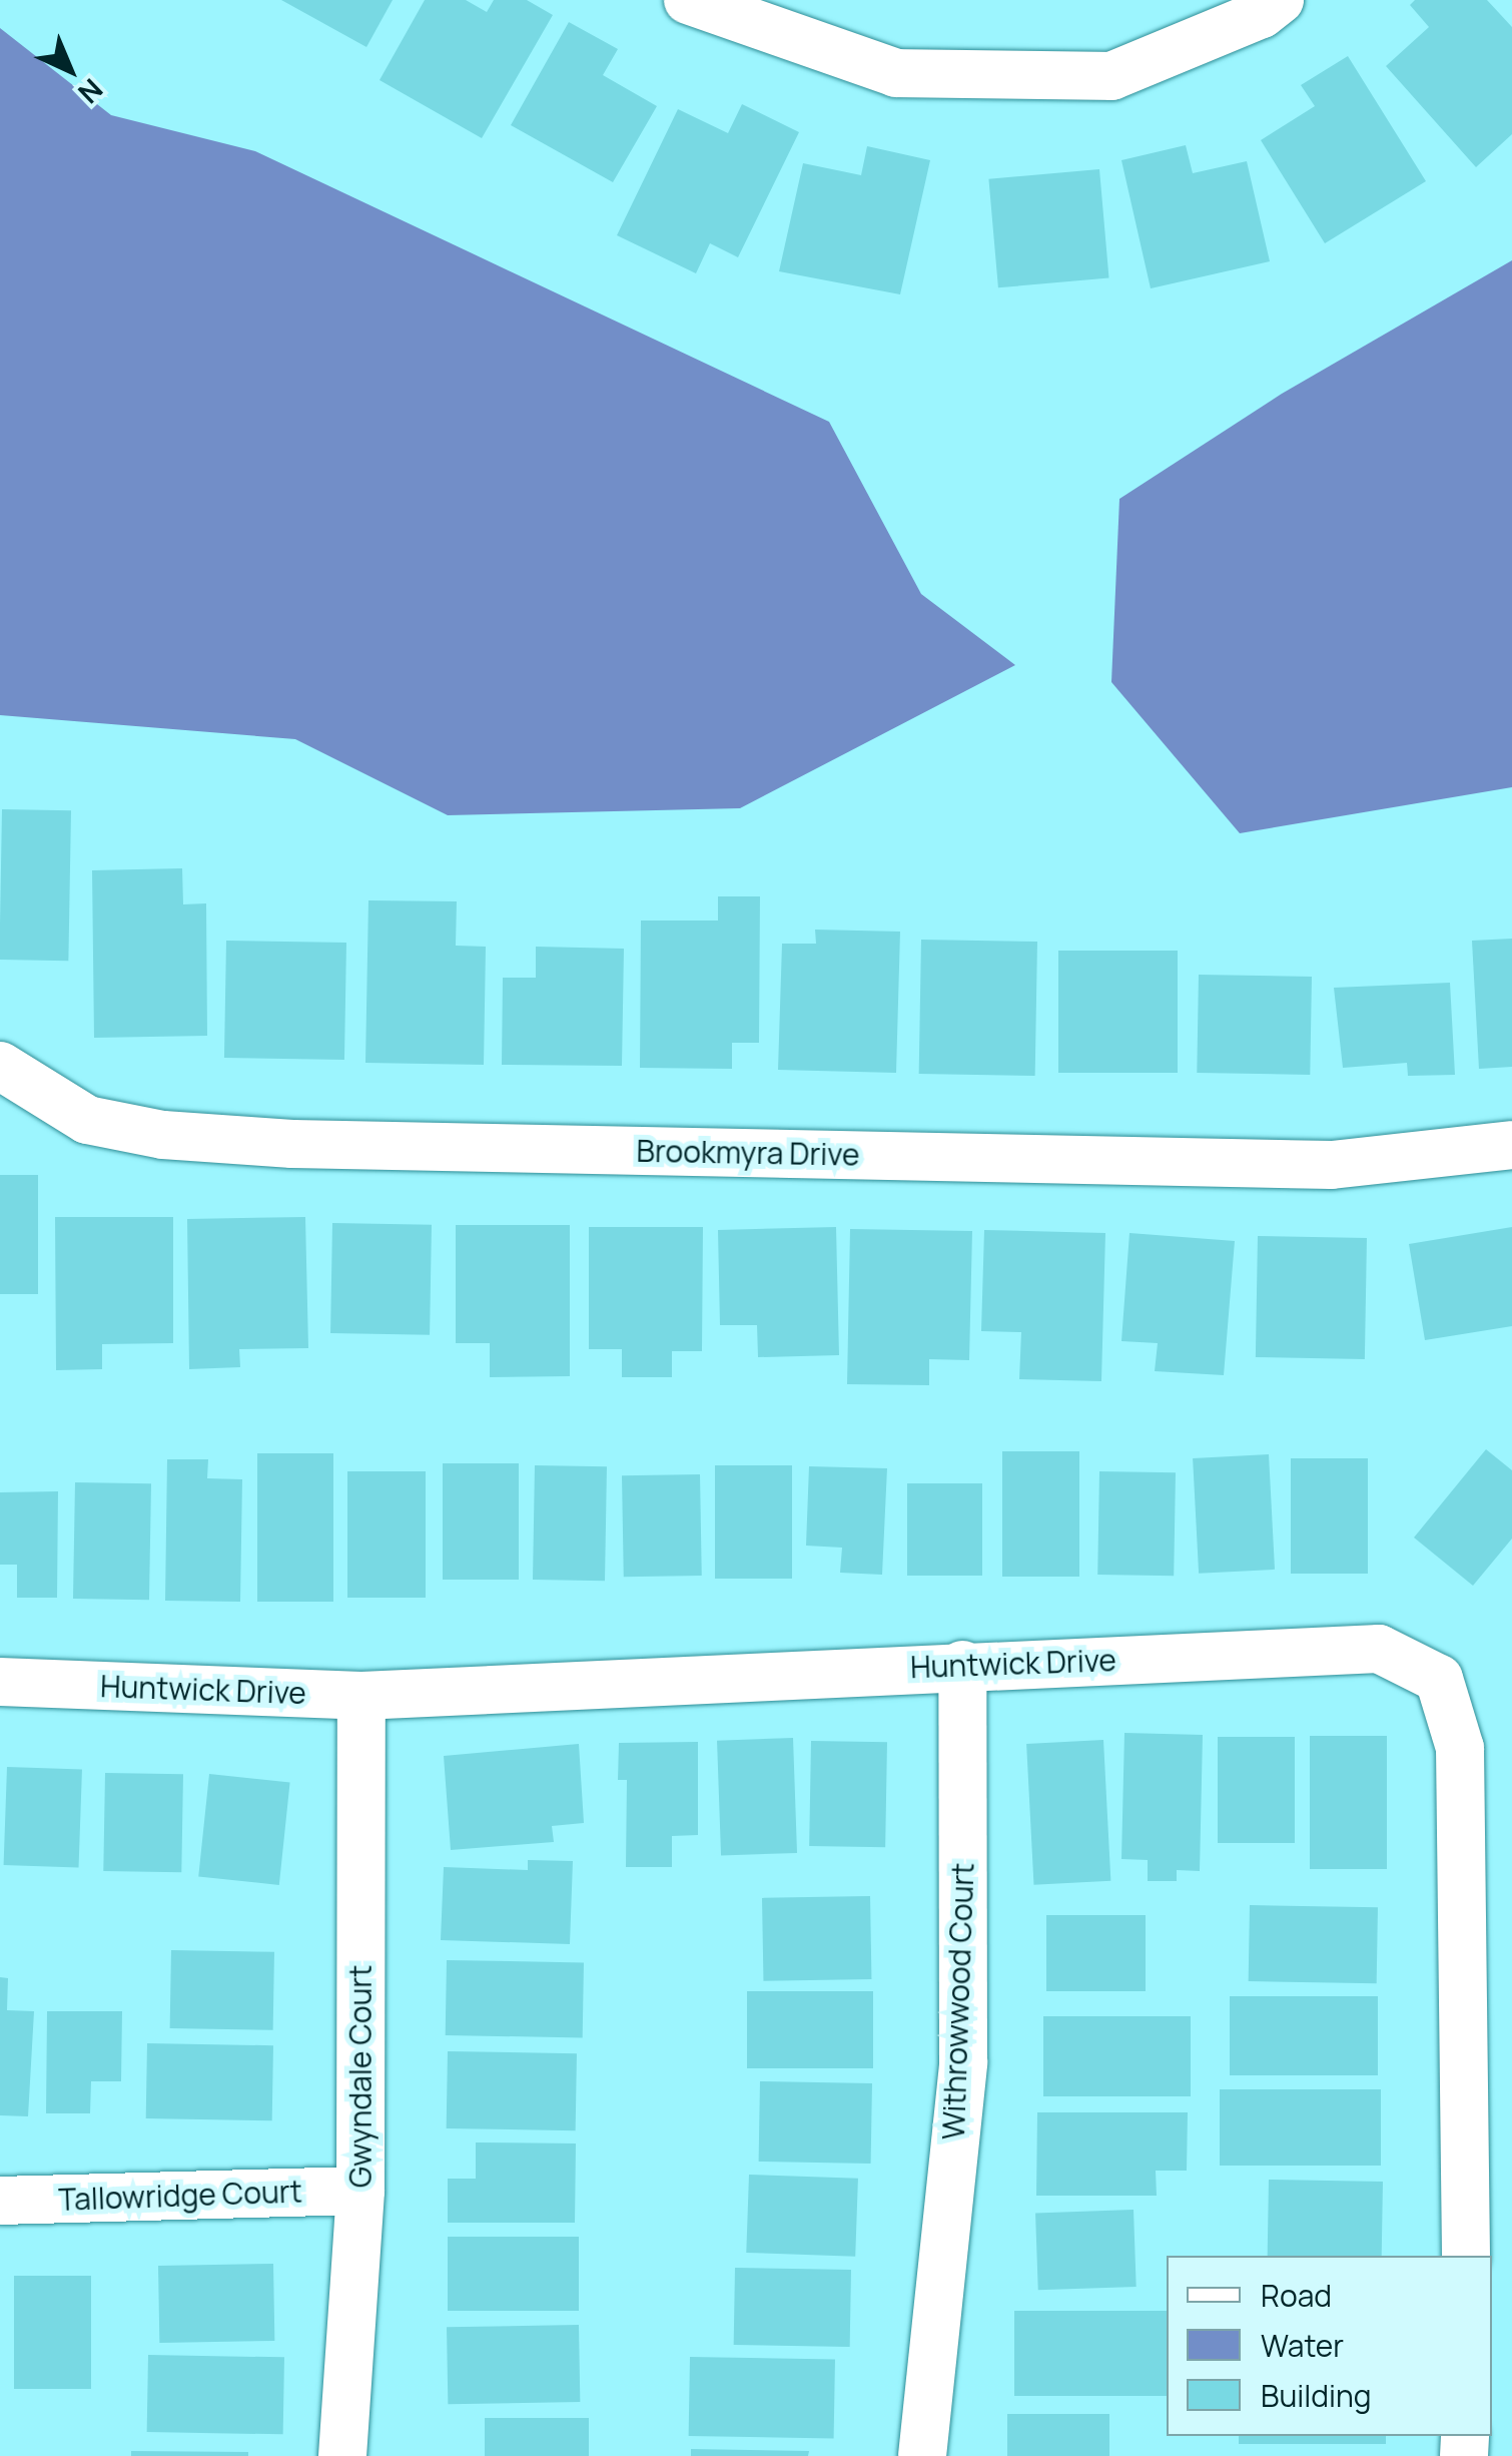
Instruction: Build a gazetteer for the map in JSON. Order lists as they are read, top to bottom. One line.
{"streets":{"street":["Brookmyra Drive","Huntwick Drive","Withrowwood Court","Gwyndale Court","Tallowridge Court"]},"crossings":[["Huntwick Drive","Withrowwood Court"],["Huntwick Drive","Gwyndale Court"],["Gwyndale Court","Tallowridge Court"]],"legend":["Road","Water","Building"],"north":"bottom right"}
